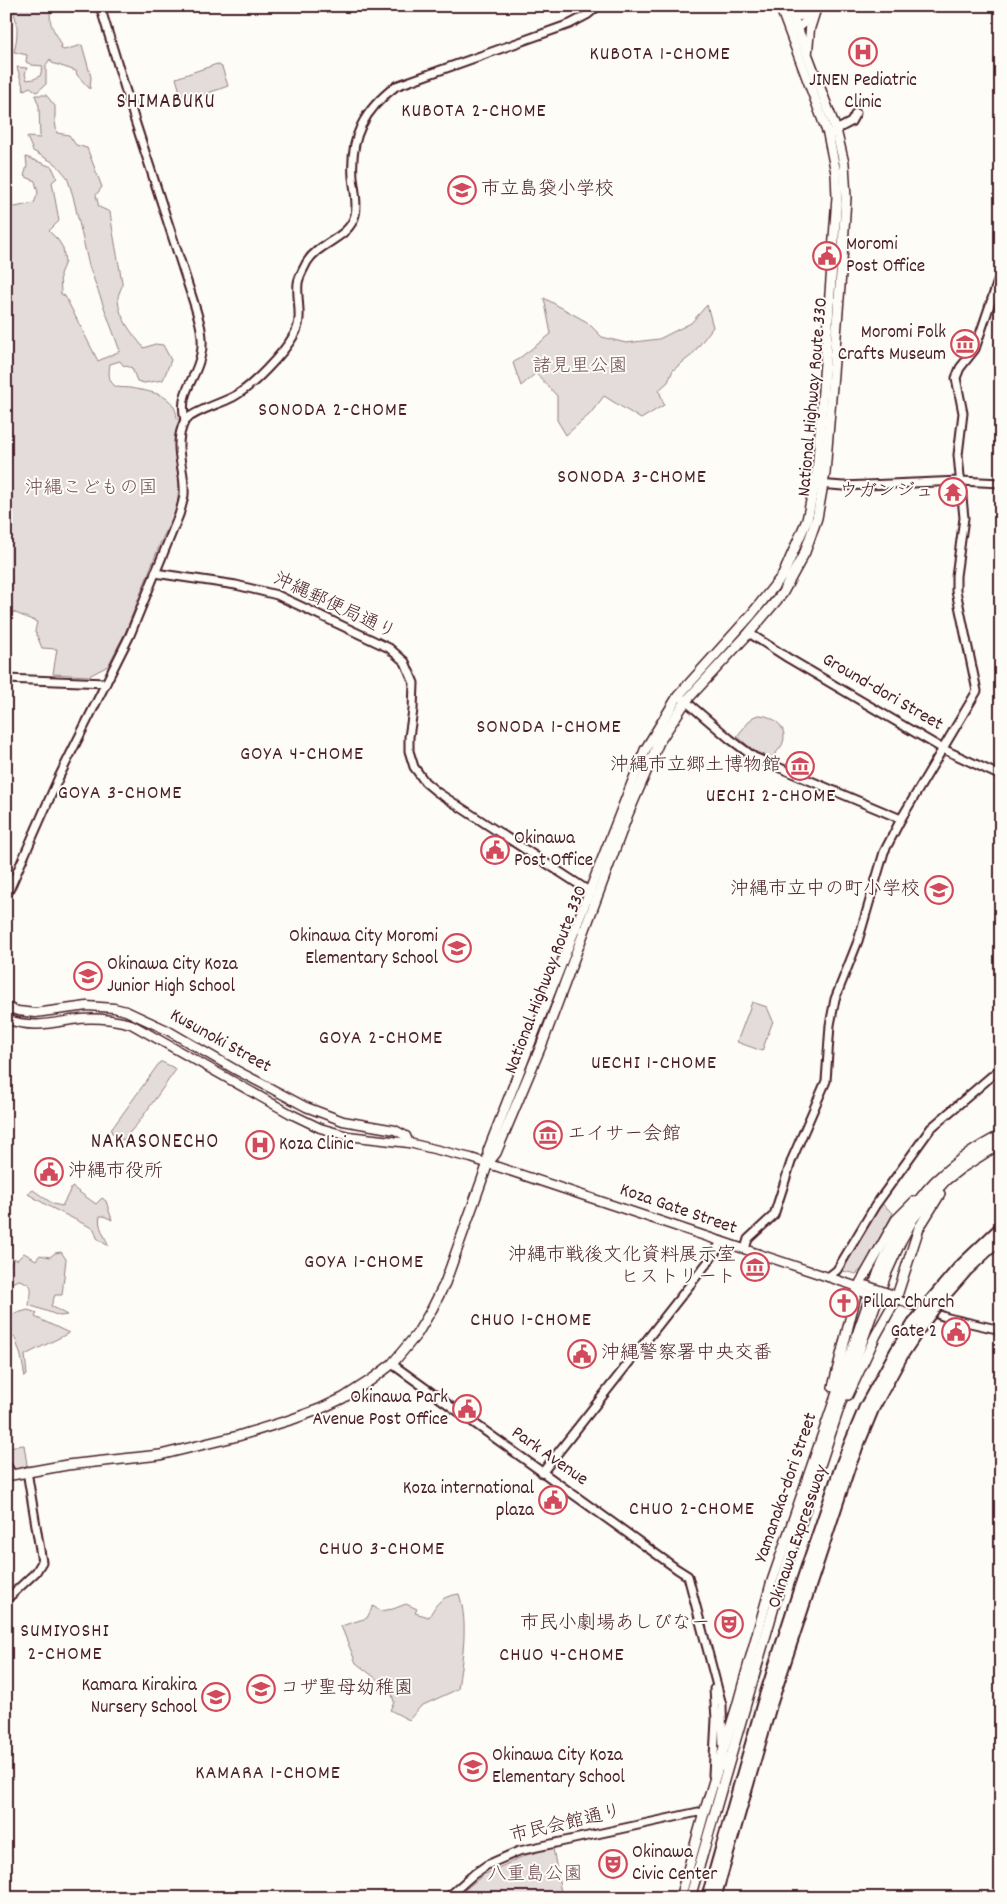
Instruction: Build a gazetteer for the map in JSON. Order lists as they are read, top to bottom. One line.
{"streets":{"highway":["Okinawa Expressway"],"main road":["National Highway Route 330","Kusunoki Street","Koza Gate Street","Yamanaka-dori Street"],"street":["沖縄郵便局通り","Ground-dori Street","Park Avenue","市民会館通り"]},"crossings":[["National Highway Route 330","沖縄郵便局通り"],["National Highway Route 330","Ground-dori Street"],["National Highway Route 330","Kusunoki Street"],["National Highway Route 330","Koza Gate Street"],["National Highway Route 330","Park Avenue"],["Kusunoki Street","Koza Gate Street"],["Yamanaka-dori Street","市民会館通り"]],"districts":["KUBOTA 1-CHOME","SHIMABUKU","KUBOTA 2-CHOME","SONODA 2-CHOME","SONODA 3-CHOME","SONODA 1-CHOME","GOYA 4-CHOME","GOYA 3-CHOME","UECHI 2-CHOME","GOYA 2-CHOME","UECHI 1-CHOME","NAKASONECHO","GOYA 1-CHOME","CHUO 1-CHOME","CHUO 2-CHOME","CHUO 3-CHOME","SUMIYOSHI 2-CHOME","CHUO 4-CHOME","KAMARA 1-CHOME"],"parks":["諸見里公園","沖縄こどもの国","八重島公園"],"places":{"hospital":["JINEN Pediatric Clinic","Koza Clinic"],"school or university":["市立島袋小学校","沖縄市立中の町小学校","Okinawa City Moromi Elementary School","Okinawa City Koza Junior High School","コザ聖母幼稚園","Kamara Kirakira Nursery School","Okinawa City Koza Elementary School"],"public building":["Moromi Post Office","Okinawa Post Office","沖縄市役所","Gate 2","沖縄警察署中央交番","Okinawa Park Avenue Post Office","Koza international plaza"],"museum":["Moromi Folk Crafts Museum","沖縄市立郷土博物館","エイサー会館","沖縄市戦後文化資料展示室 ヒストリート"],"temple":["ウガンジュ"],"church":["Pillar Church"],"theatre":["市民小劇場あしびなー","Okinawa Civic Center"]}}
